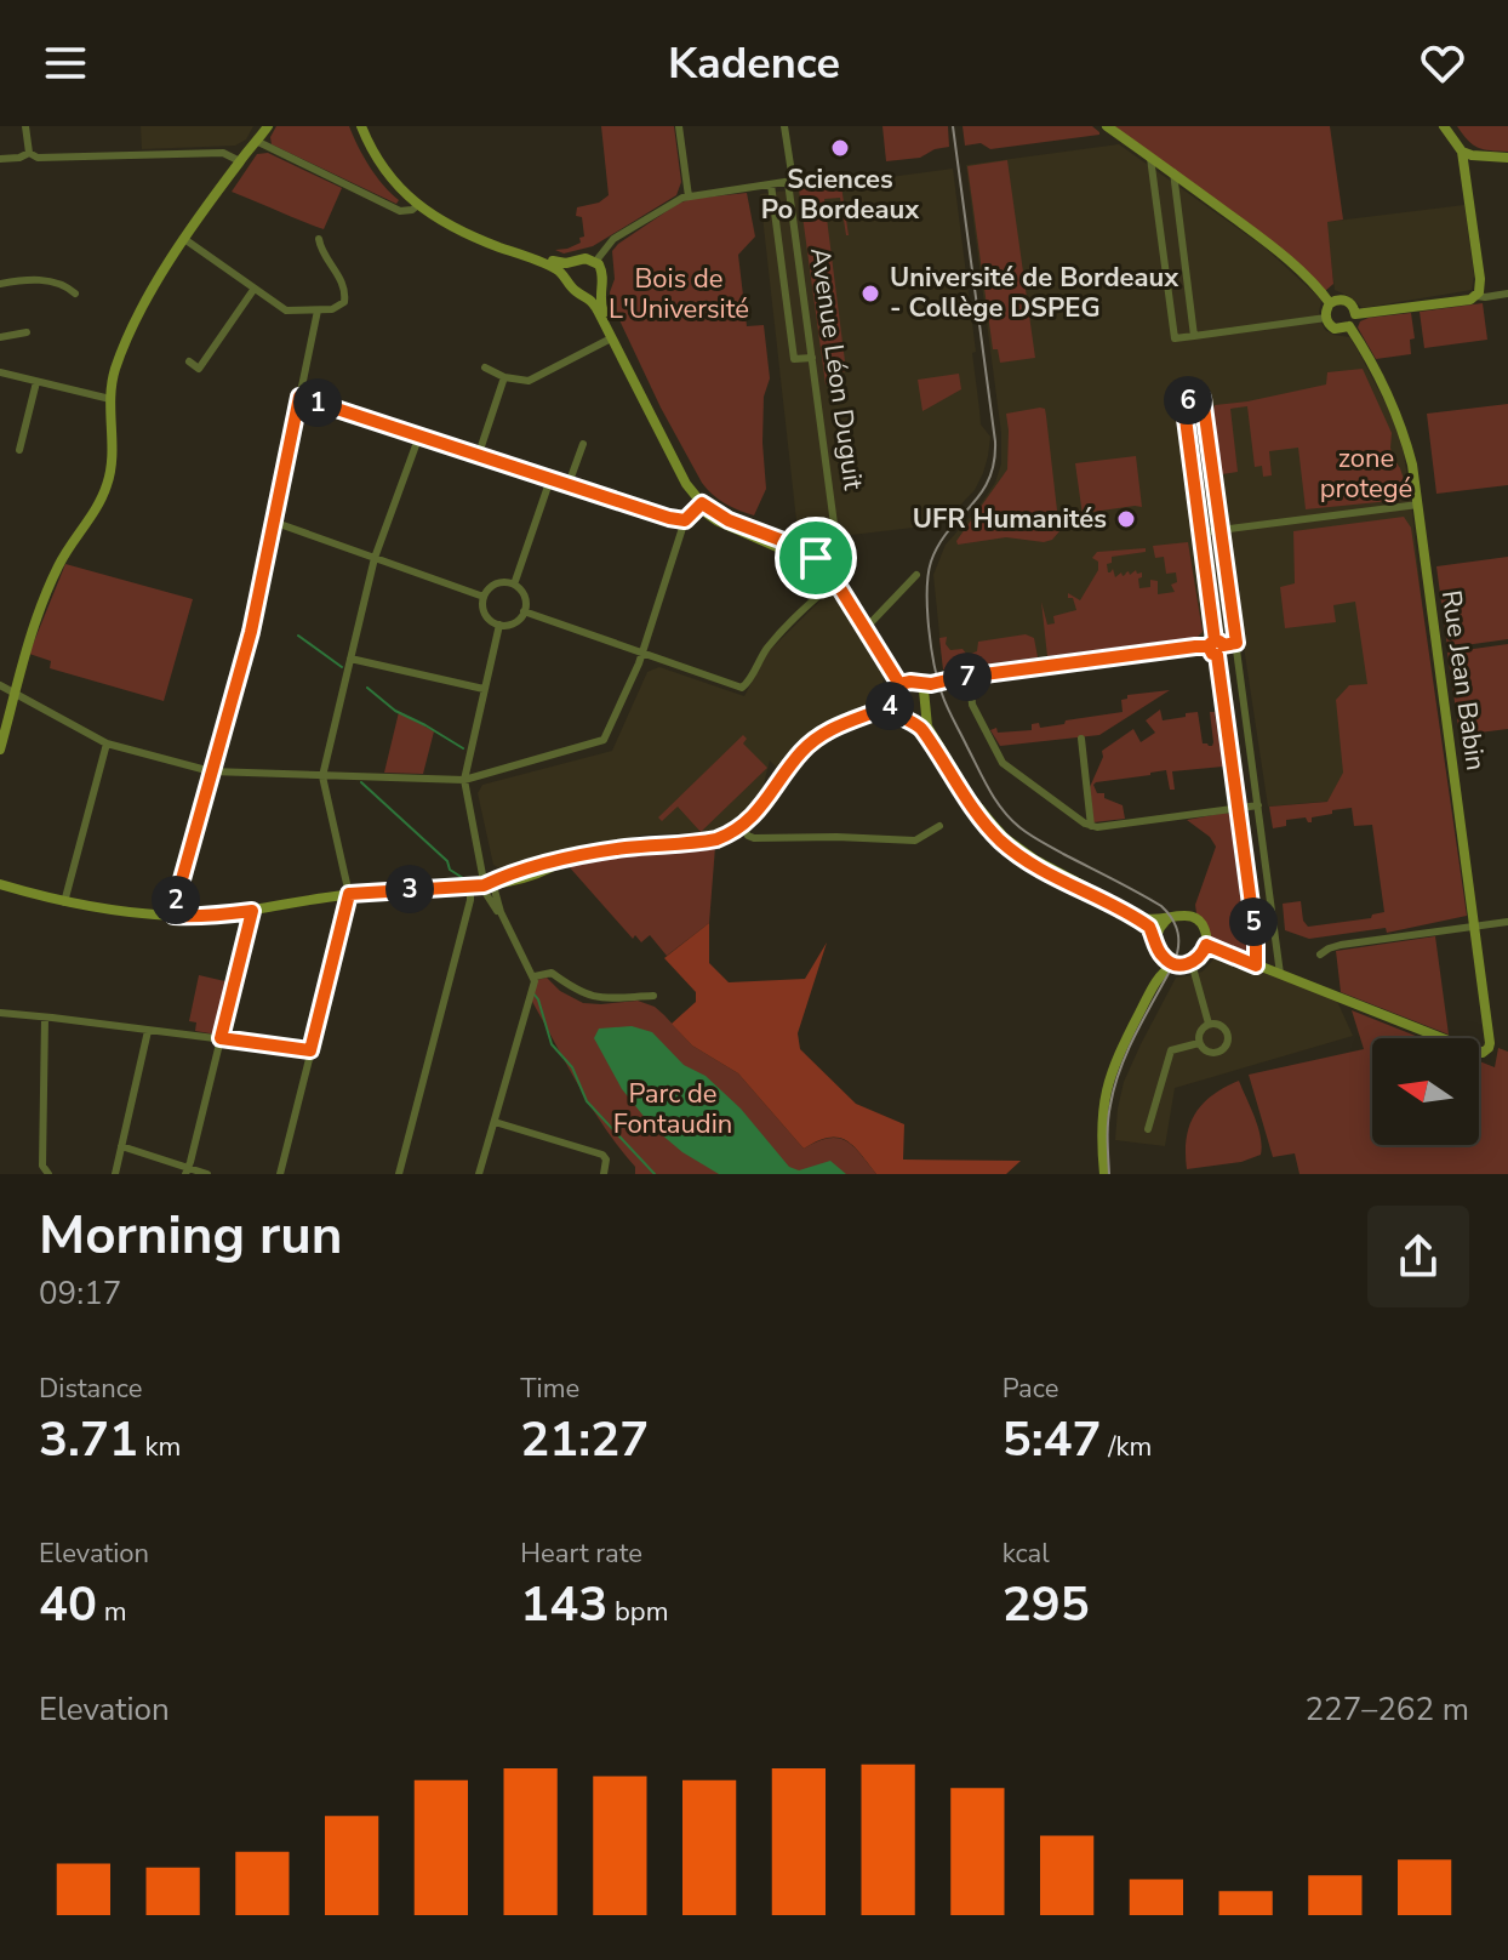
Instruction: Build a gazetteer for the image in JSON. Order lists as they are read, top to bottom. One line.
{"streets":{"main road":["Rue Jean Babin"],"street":["Avenue Léon Duguit"]},"parks":["Bois de L'Université","zone protegé","Parc de Fontaudin"],"places":["Sciences Po Bordeaux","Université de Bordeaux - Collège DSPEG","UFR Humanités"],"north":"left","page":{"header":"Kadence","pins":["6","1","7","4","3","2","5"],"heading":["Morning run","09:17"],"stats":[["Distance","3.71 km"],["Time","21:27"],["Pace","5:47 /km"],["Elevation","40 m"],["Heart rate","143 bpm"],["kcal","295"]],"chart":["Elevation","227–262 m"]}}
